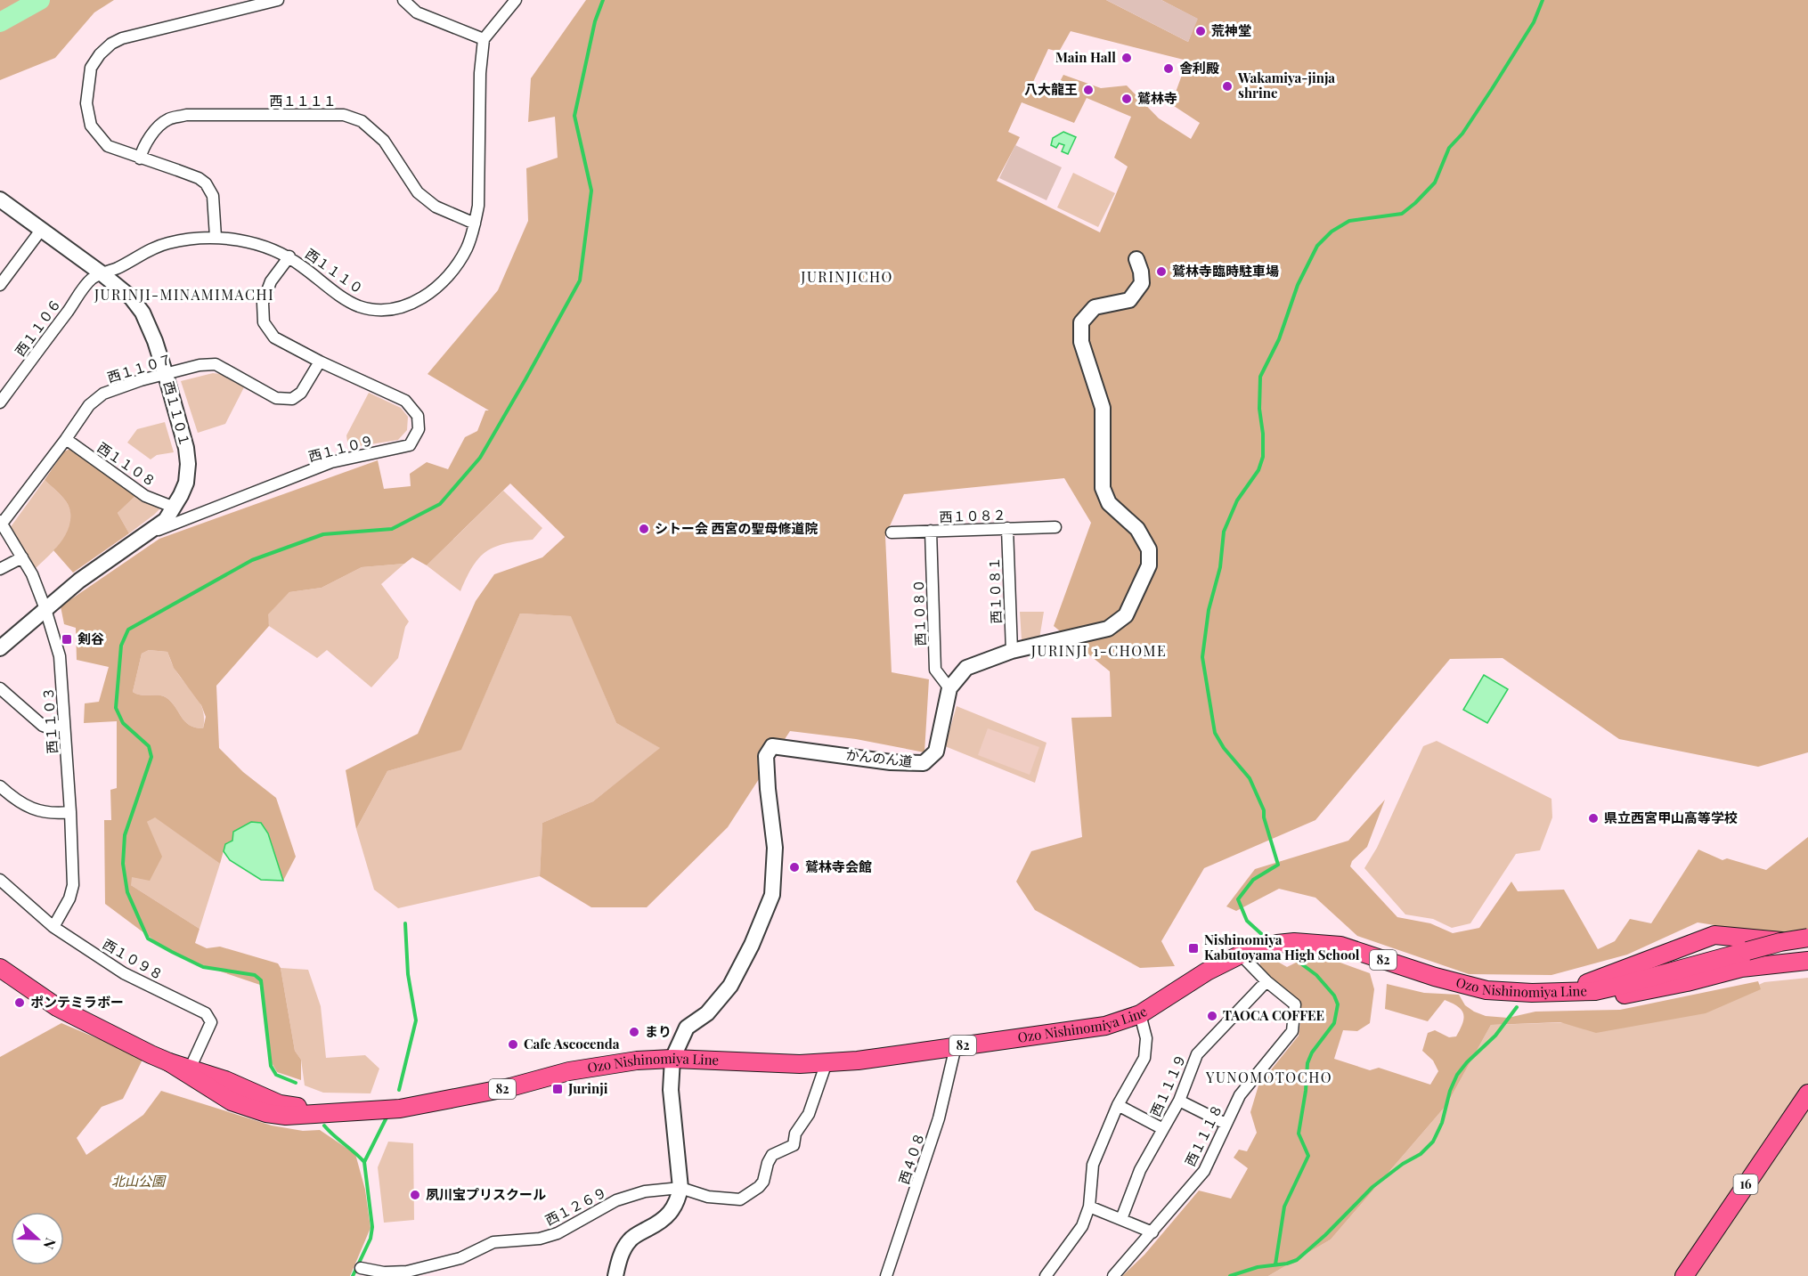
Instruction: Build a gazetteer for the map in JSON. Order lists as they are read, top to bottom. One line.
{"streets":{"main road":["82","Ozo Nishinomiya Line","16"],"street":["西１１１１","西１１１０","西１１０６","西１１０７","西１１０１","西１１０９","西１１０８","西１０８２","西１０８１","西１０８０","西１１０３","かんのん道","西１０９８","西１１１９","西１１１８","西４０８","西１２６９"]},"crossings":[["西１１１１","西１１１０"],["西１１１０","西１１０６"],["西１１１０","西１１０１"],["西１１１０","西１１０９"],["西１１０６","西１１０１"],["西１１０７","西１１０１"],["西１１０７","西１１０９"],["西１１０７","西１１０８"],["西１１０７","西１１０３"],["西１１０１","西１１０９"],["西１１０１","西１１０８"],["西１１０１","西１１０３"],["西１０８２","西１０８１"],["西１０８２","西１０８０"],["西１０８１","かんのん道"],["西１０８０","かんのん道"],["西１１０３","西１０９８"],["かんのん道","Ozo Nishinomiya Line"],["西１０９８","Ozo Nishinomiya Line"],["Ozo Nishinomiya Line","西１１１８"],["Ozo Nishinomiya Line","西４０８"],["西１１１９","西１１１８"]],"districts":["JURINJICHO","JURINJI-MINAMIMACHI","JURINJI 1-CHOME","YUNOMOTOCHO"],"parks":["北山公園"],"places":{"other":["荒神堂","Main Hall","舎利殿","Wakamiya-jinja shrine","八大龍王","鷲林寺","鷲林寺臨時駐車場","シトー会 西宮の聖母修道院","県立西宮甲山高等学校","鷲林寺会館","ポンテミラボー","TAOCA COFFEE","まり","Cafe Ascocenda","夙川宝プリスクール"],"transit":["剣谷","Nishinomiya Kabutoyama High School","Jurinji"]},"north":"right"}
